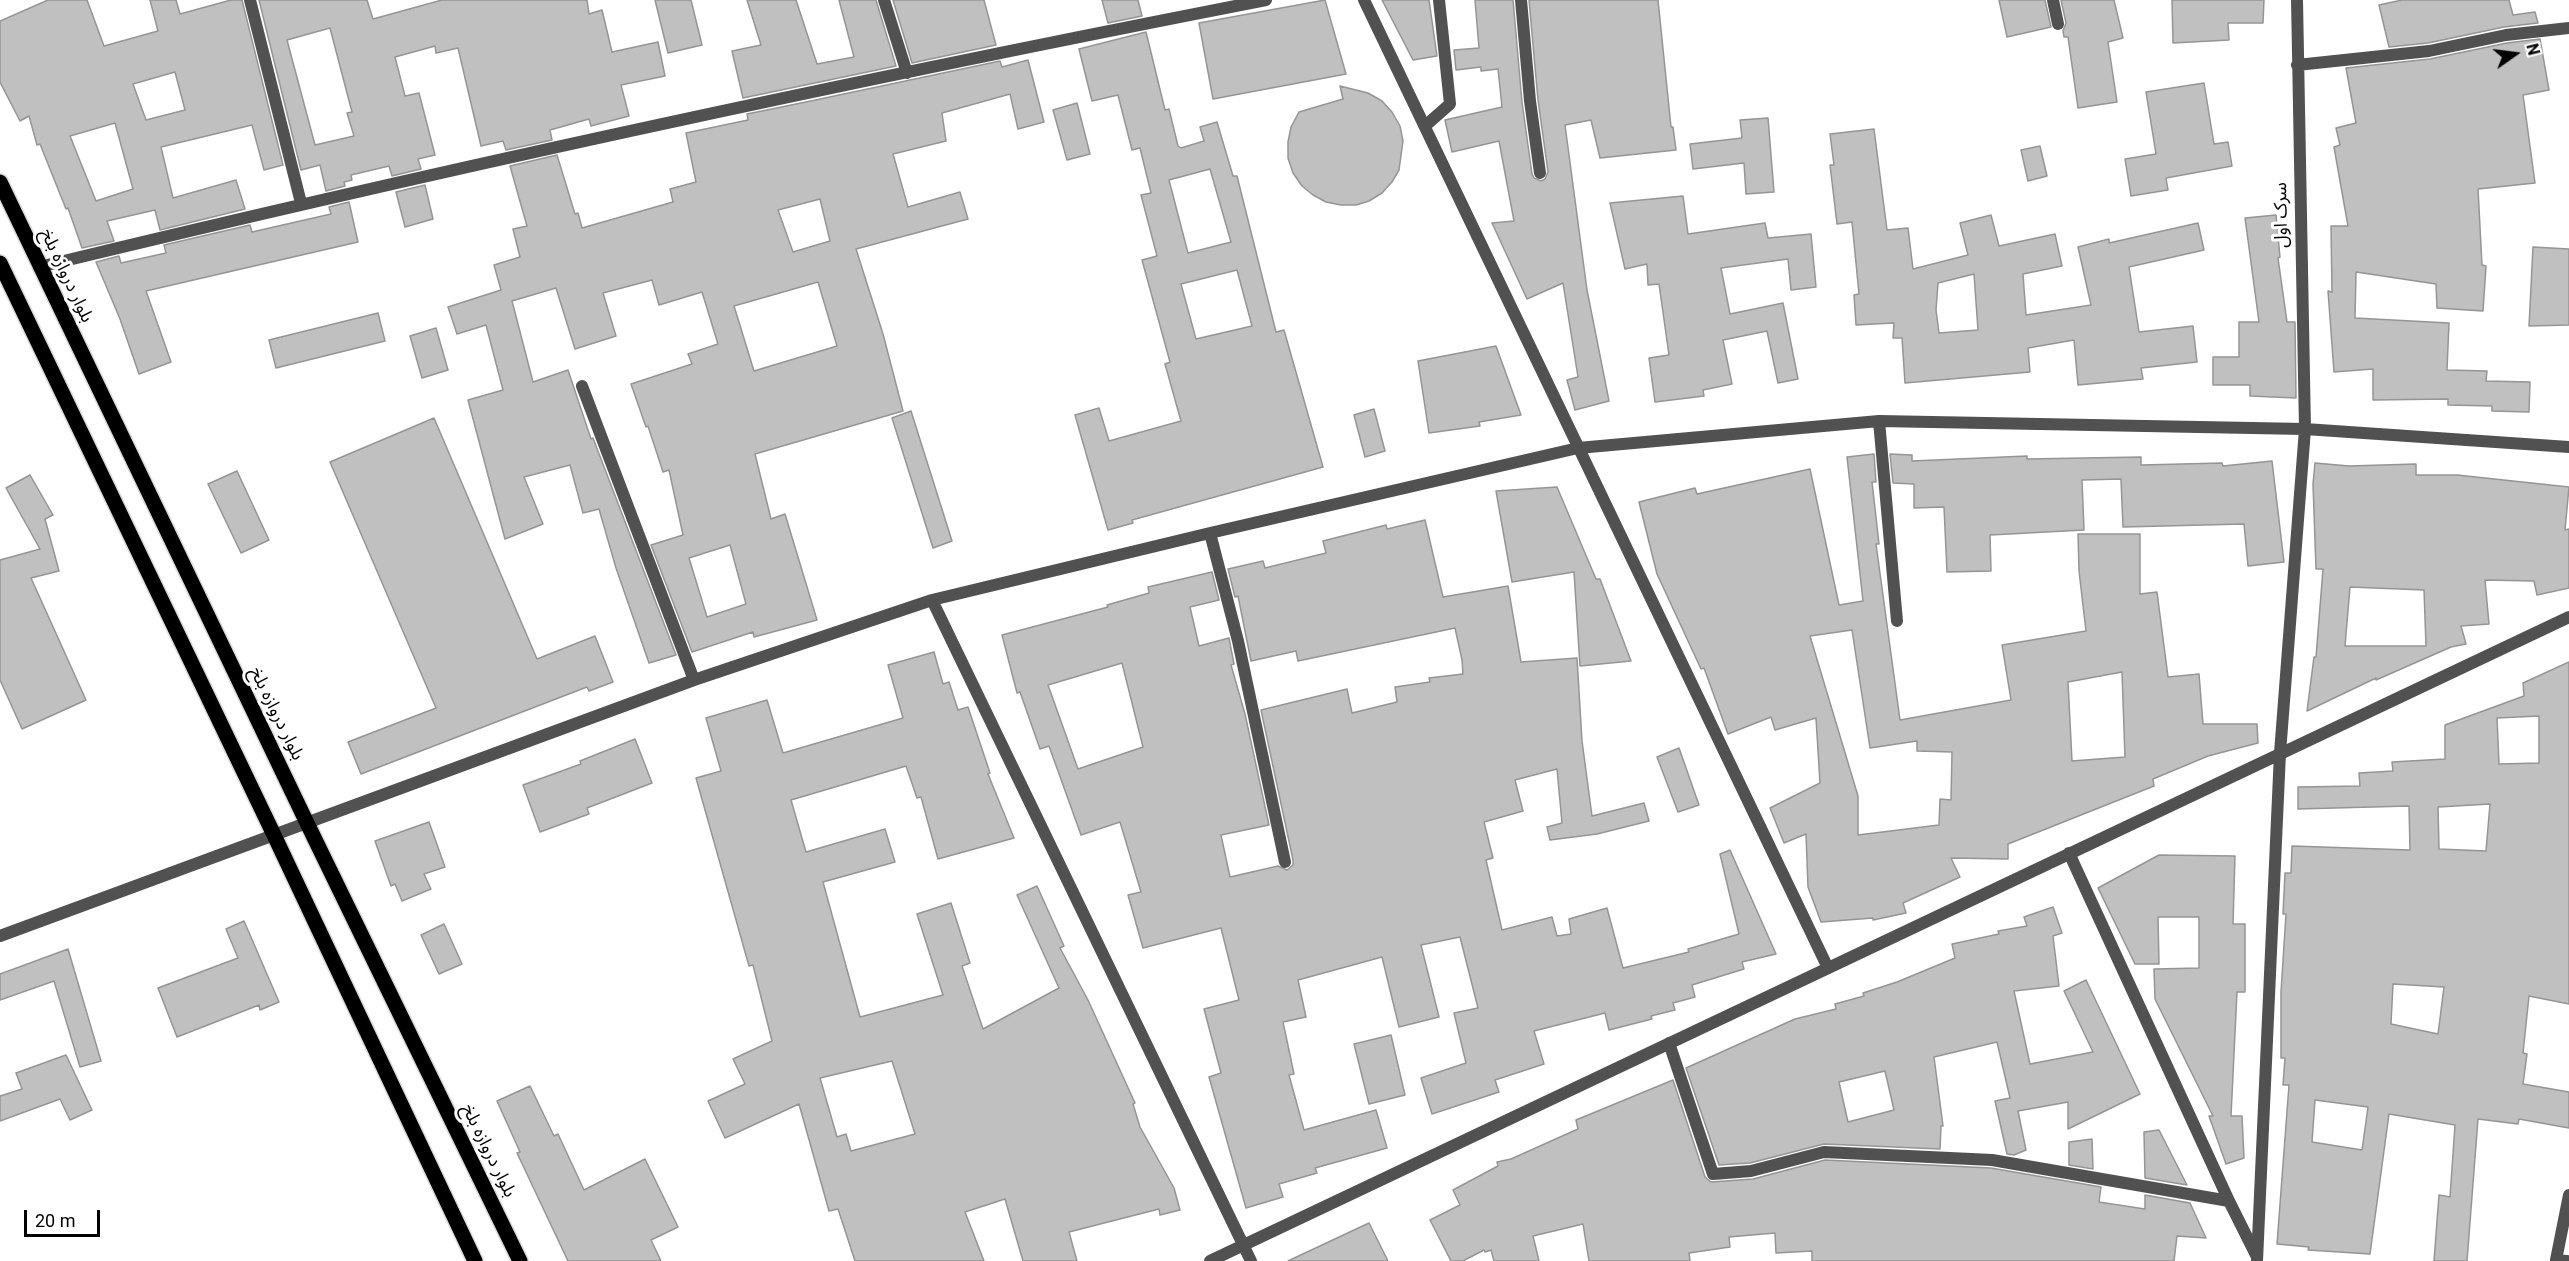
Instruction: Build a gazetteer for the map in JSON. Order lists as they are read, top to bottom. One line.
{"streets":{"main road":["بلوار دروازه بلخ"],"street":["سرک اول"]},"scale_bar":"20 m","north":"right"}
